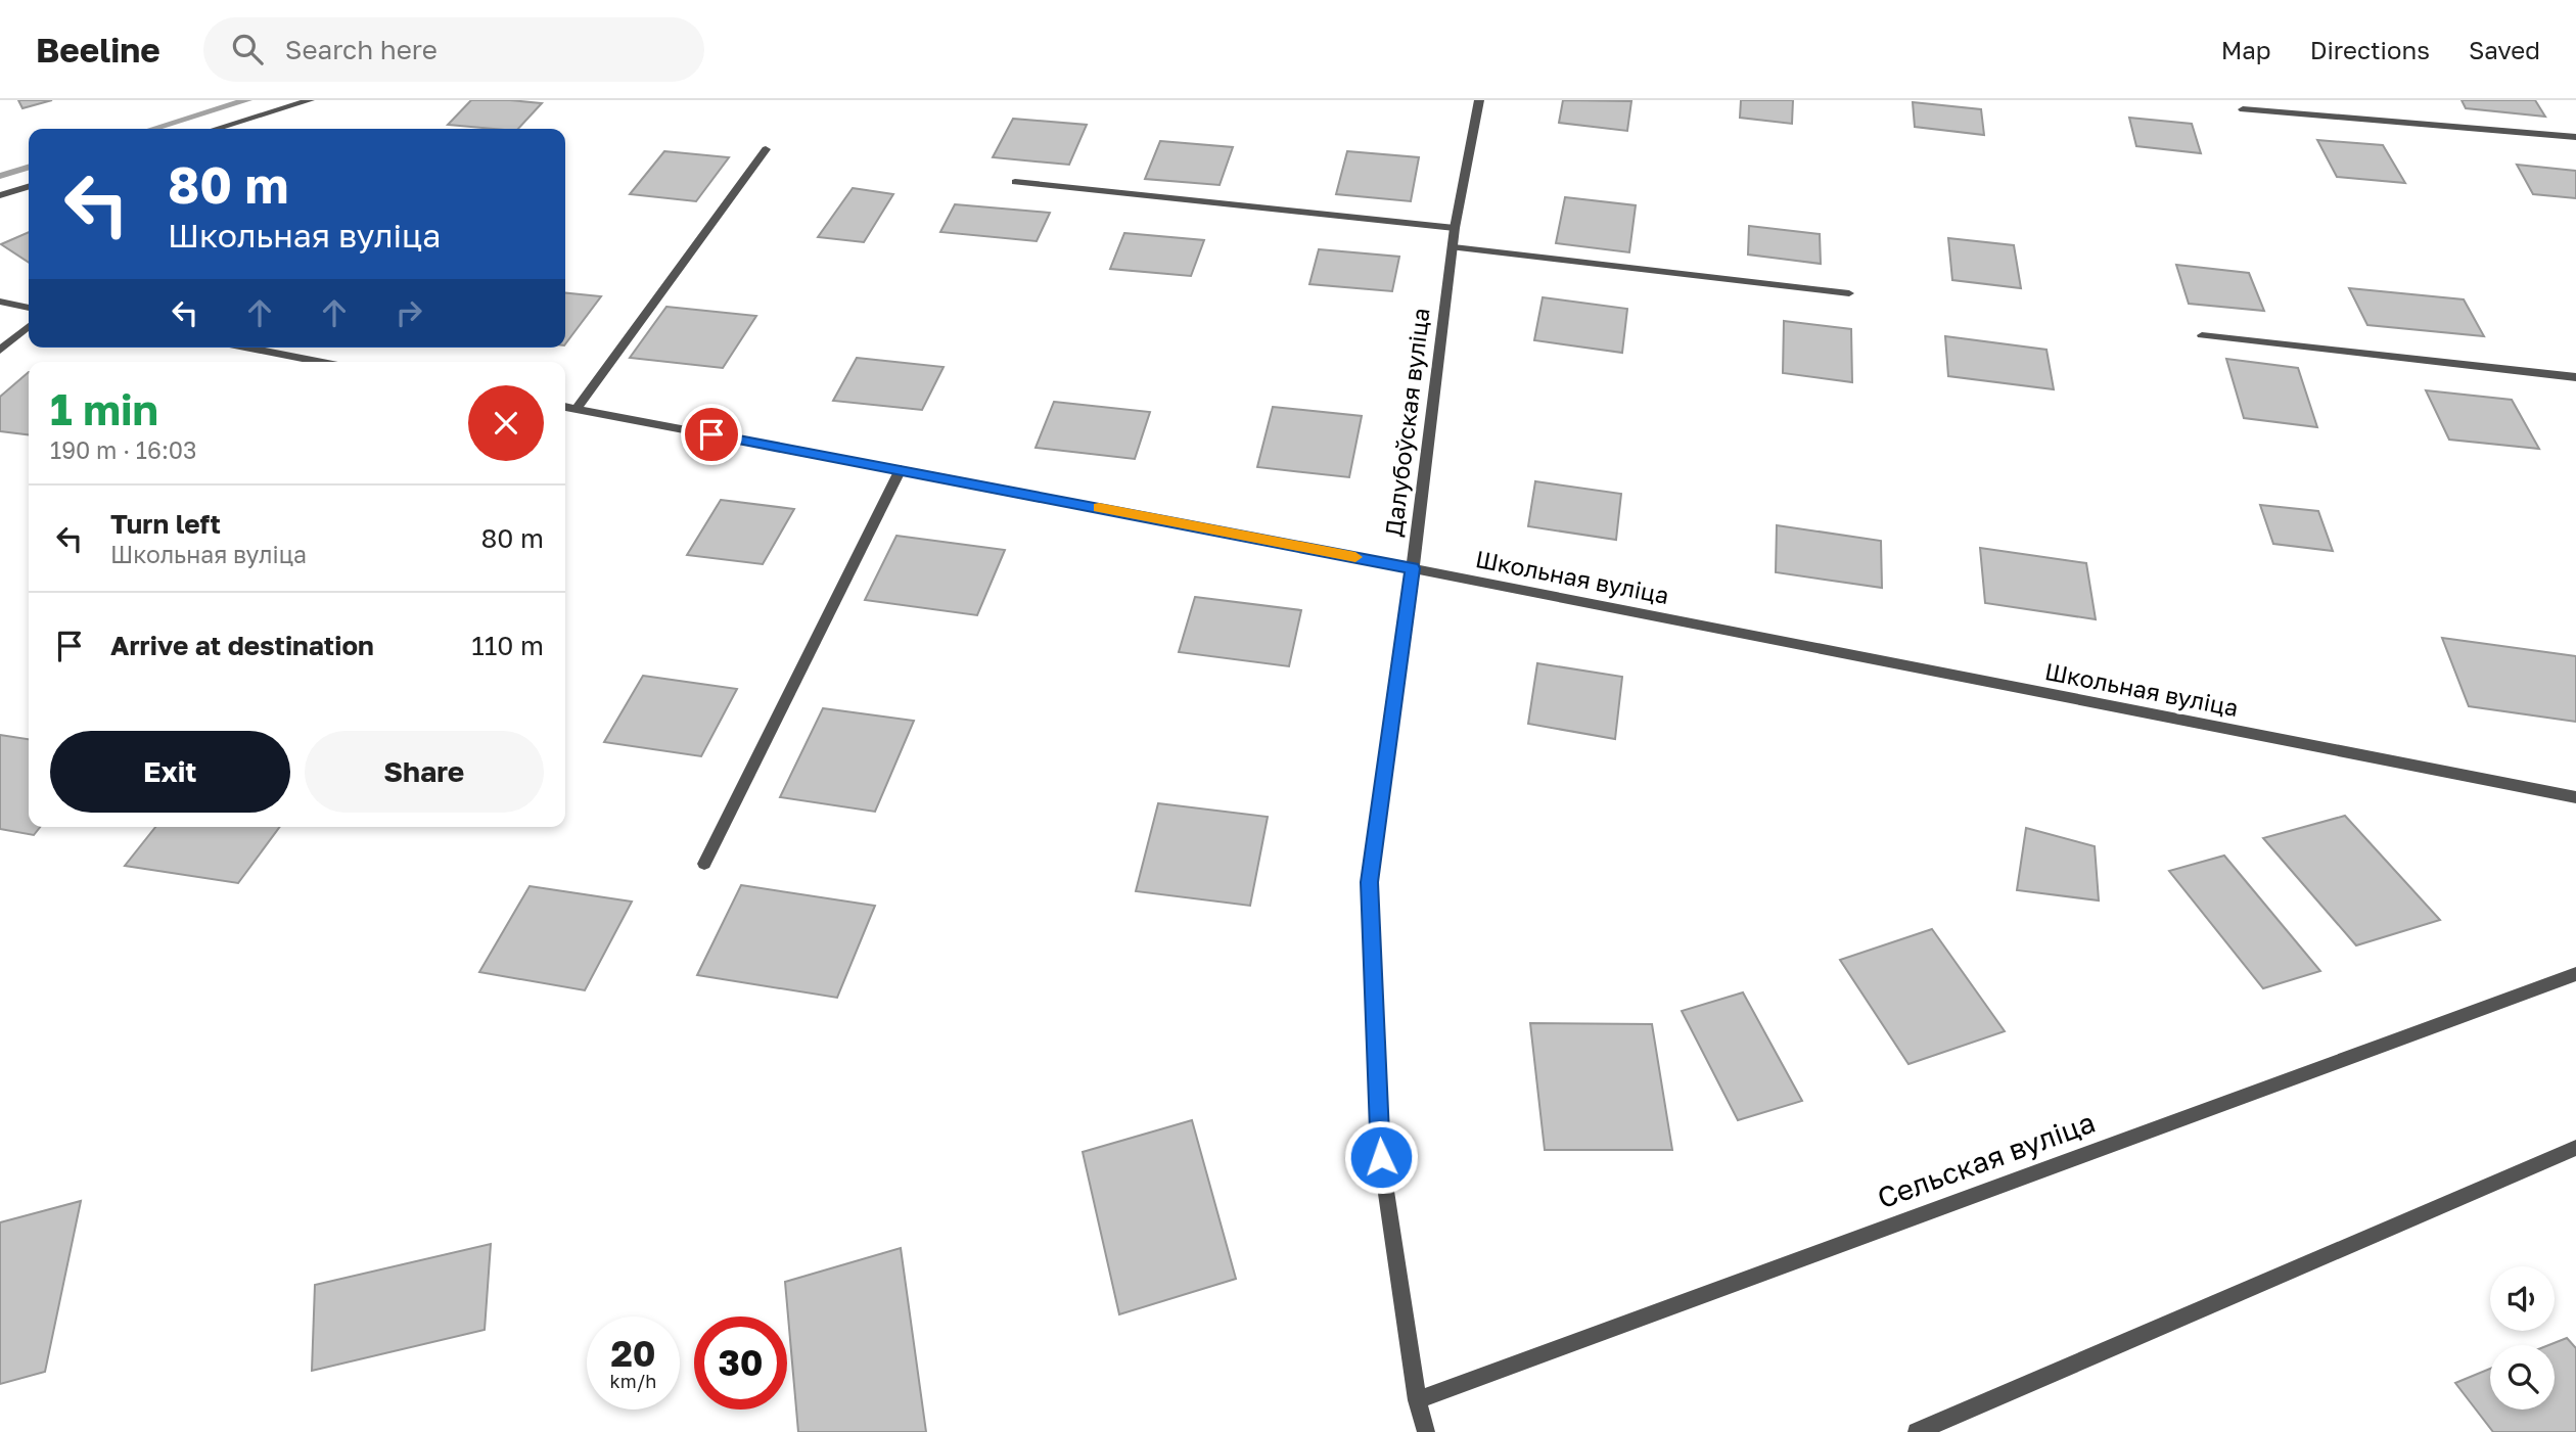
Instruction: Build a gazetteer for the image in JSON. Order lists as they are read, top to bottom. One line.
{"streets":{"street":["Далубоўская вуліца","Школьная вуліца","Сельская вуліца"]},"crossings":[["Далубоўская вуліца","Школьная вуліца"],["Далубоўская вуліца","Сельская вуліца"]],"page":{"header":"Beeline","search":"Search here","nav":["Map","Directions","Saved"],"turn":["80 m","Школьная вуліца"],"heading":["1 min","190 m · 16:03"],"list":[{"name":"Turn left","note":"Школьная вуліца","value":"80 m"},{"name":"Arrive at destination","value":"110 m"}],"buttons":["Exit","Share"],"speed":"20 km/h","limit":"30"}}
